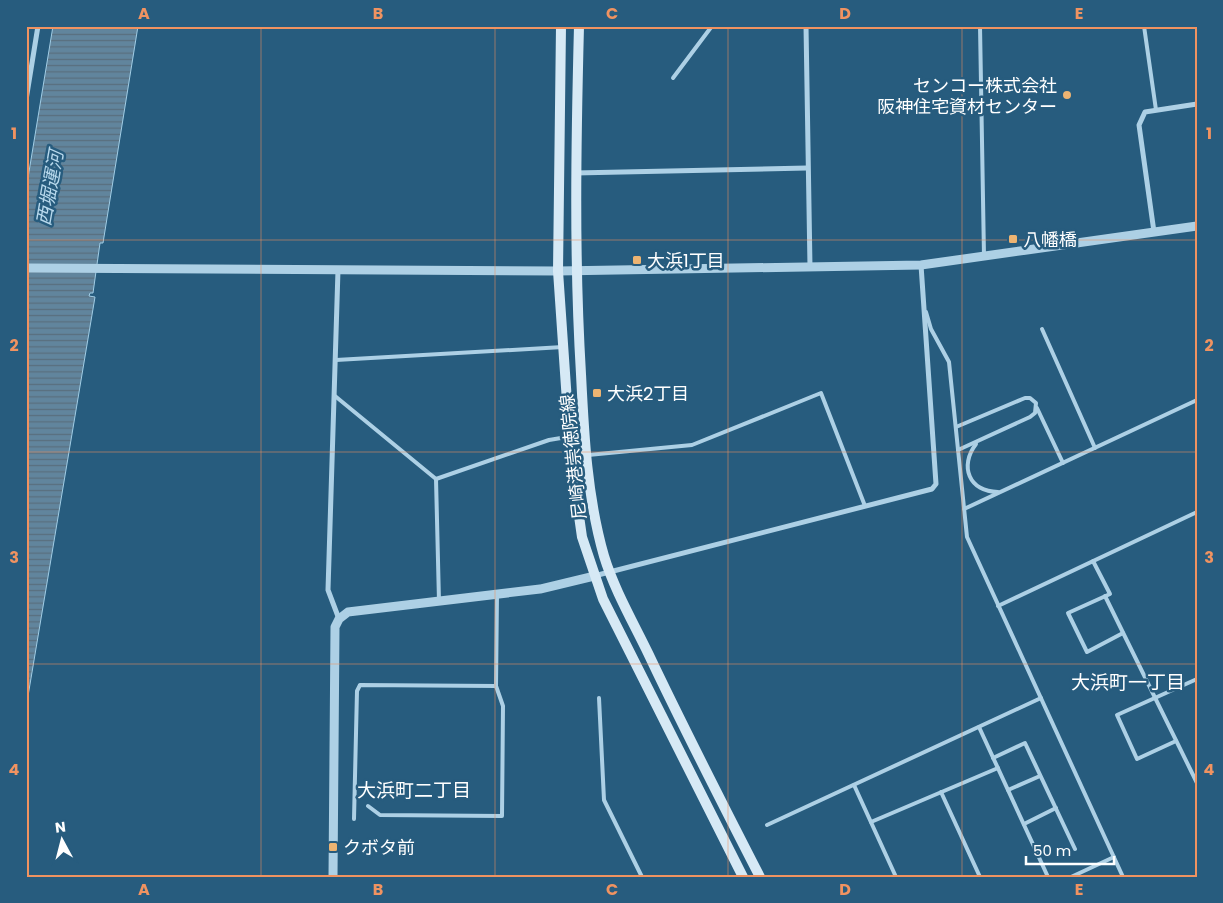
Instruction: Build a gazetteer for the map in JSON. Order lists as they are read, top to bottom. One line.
{"streets":{"main road":["尼崎港崇徳院線"]},"districts":["大浜町一丁目","大浜町二丁目"],"water":["西堀運河"],"places":{"other":["センコー株式会社 阪神住宅資材センター"],"transit":["八幡橋","大浜1丁目","大浜2丁目","クボタ前"]},"scale_bar":"50 m","north":"top","grid":{"columns":["A","B","C","D","E"],"rows":["1","2","3","4"]}}
